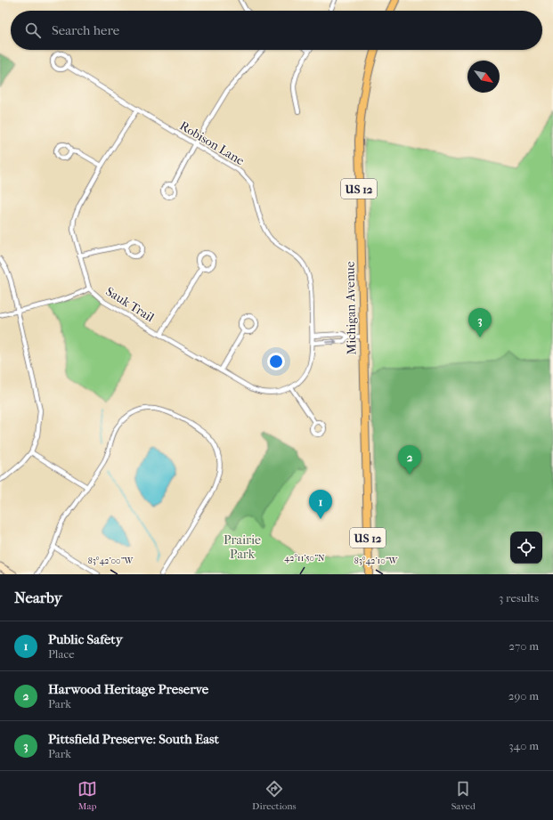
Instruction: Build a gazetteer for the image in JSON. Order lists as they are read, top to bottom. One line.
{"streets":{"highway":["US 12","Michigan Avenue"],"street":["Robison Lane","Sauk Trail"]},"crossings":[["Robison Lane","Sauk Trail"]],"parks":["Prairie Park"],"north":"bottom right","page":{"search":"Search here","pins":["3","2","1"],"heading":["Nearby","3 results"],"list":[{"mark":"1","name":"Public Safety","note":"Place","value":"270 m"},{"mark":"2","name":"Harwood Heritage Preserve","note":"Park","value":"290 m"},{"mark":"3","name":"Pittsfield Preserve: South East","note":"Park","value":"340 m"}],"nav":["Map","Directions","Saved"]},"coordinates":["42°11'50\"N","83°42'00\"W","83°42'10\"W"]}
